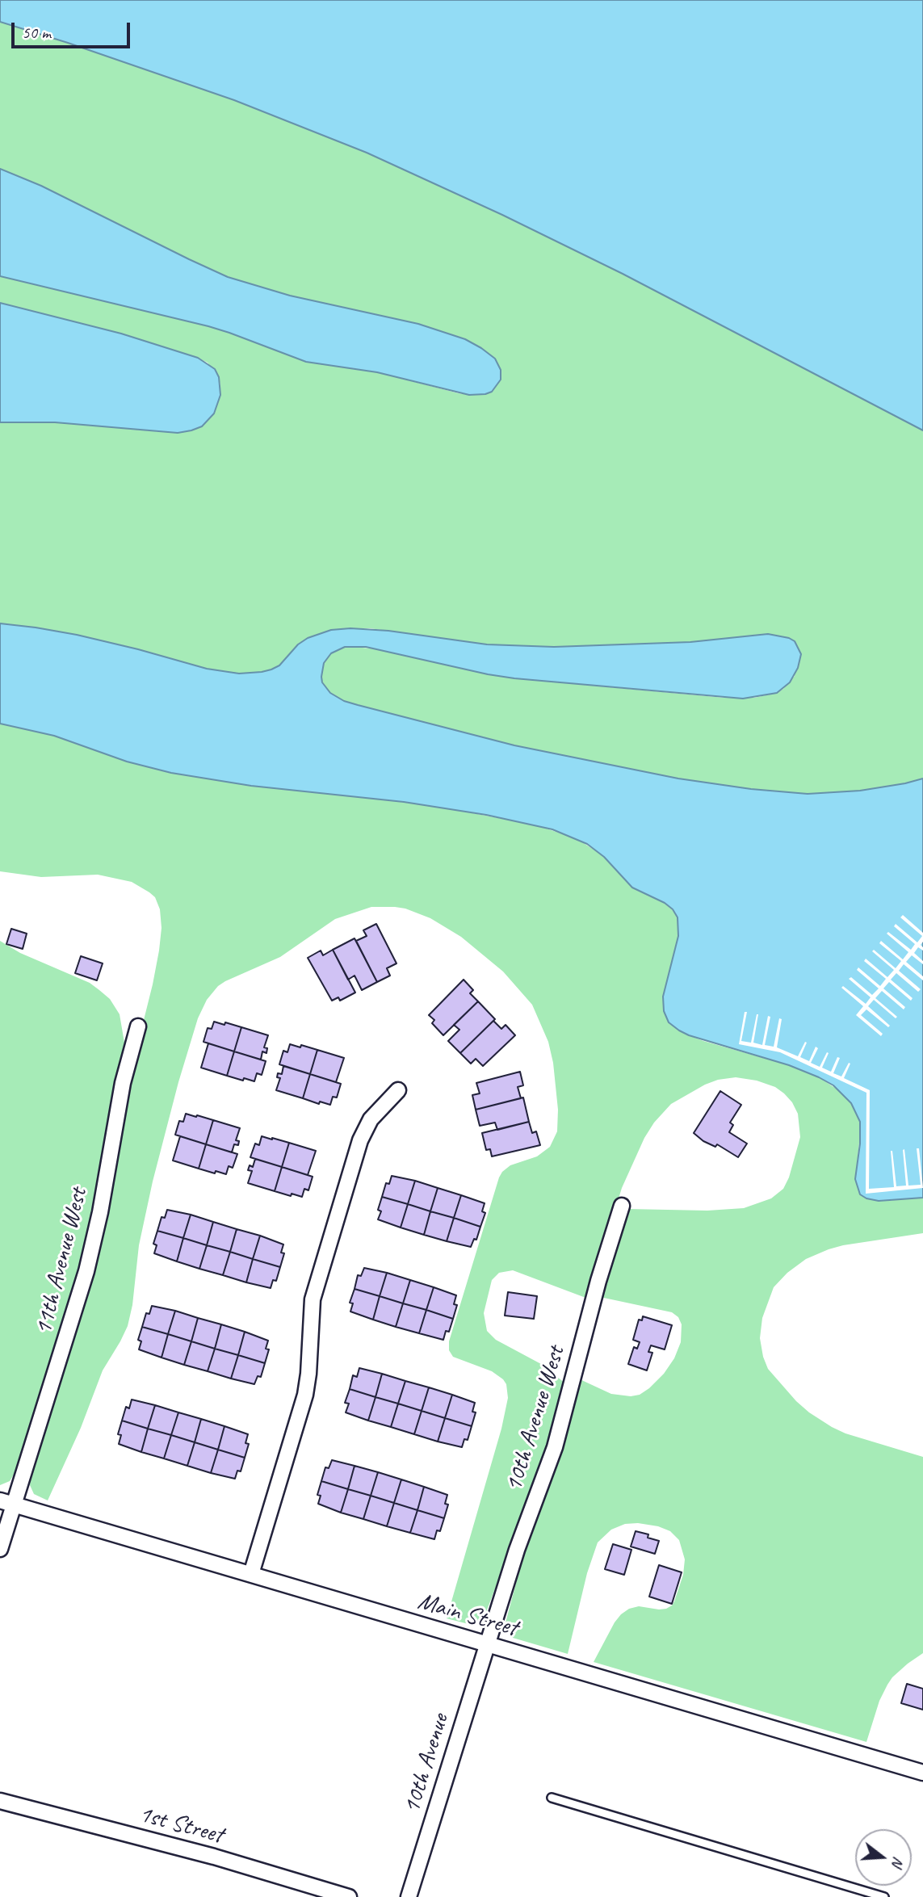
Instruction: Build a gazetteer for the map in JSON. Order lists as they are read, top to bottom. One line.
{"streets":{"street":["11th Avenue West","10th Avenue West","Main Street","10th Avenue","1st Street"]},"crossings":[["11th Avenue West","Main Street"],["10th Avenue West","Main Street"],["10th Avenue West","10th Avenue"],["Main Street","10th Avenue"]],"scale_bar":"50 m","north":"right"}
